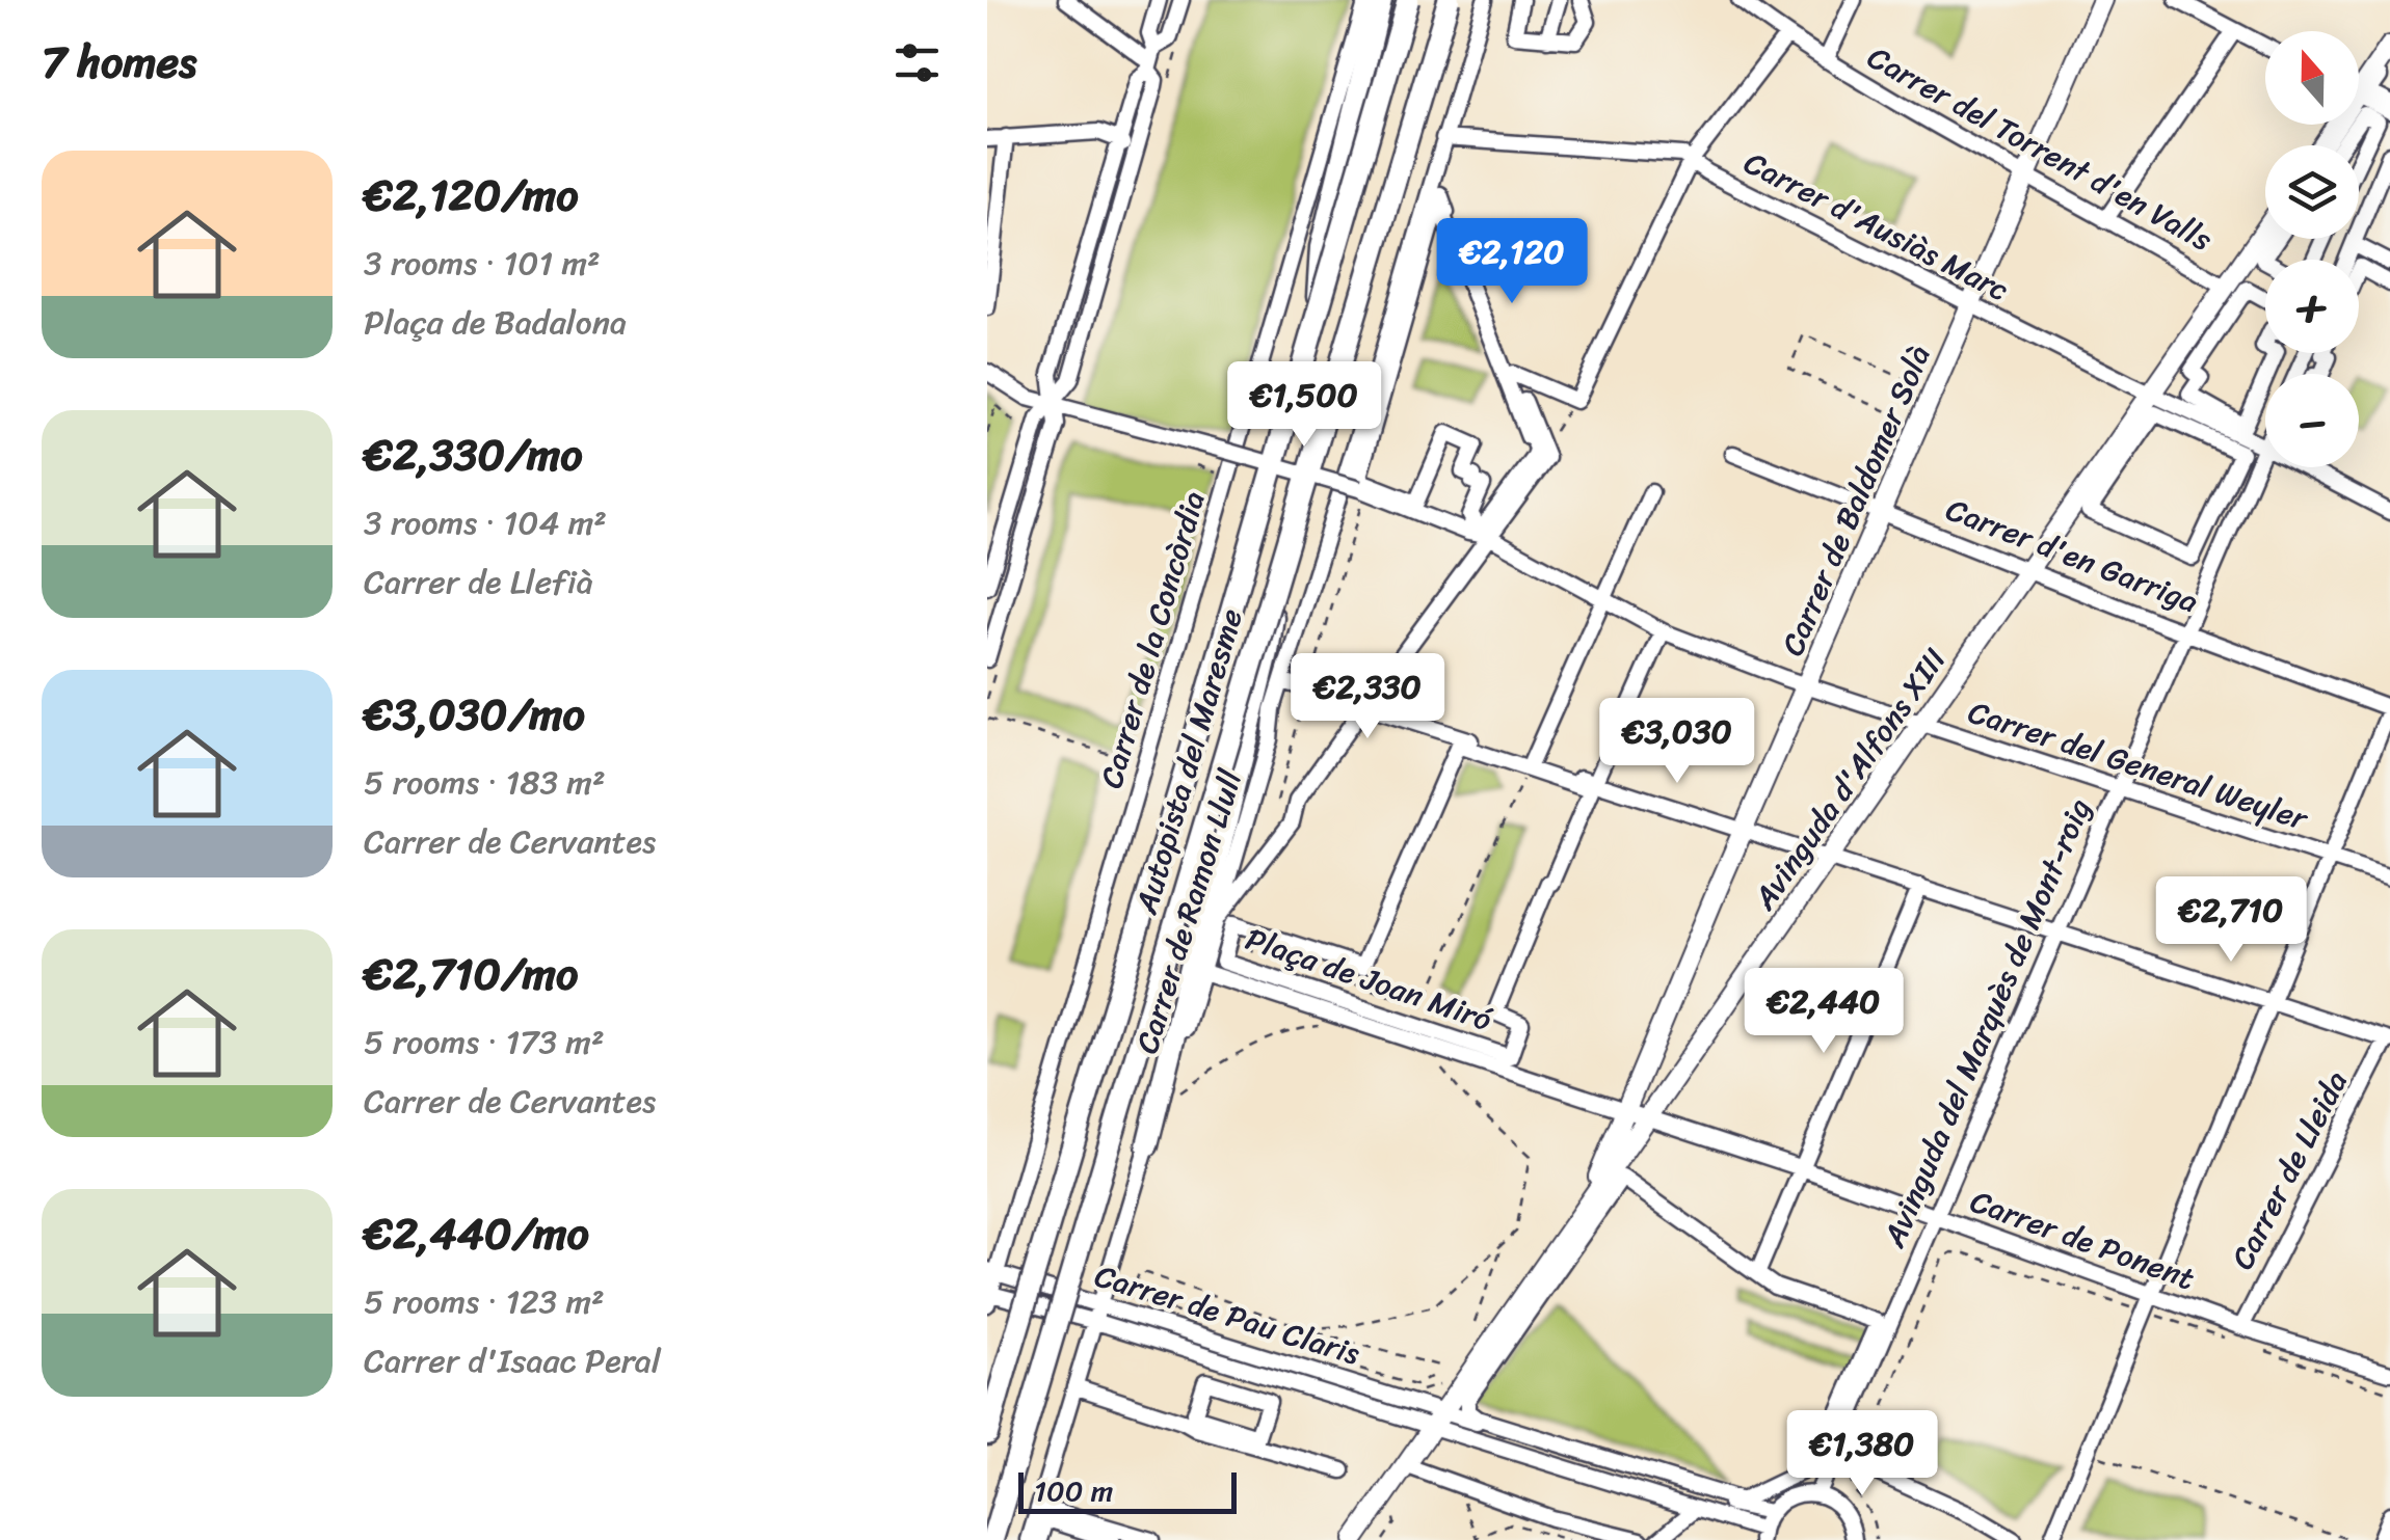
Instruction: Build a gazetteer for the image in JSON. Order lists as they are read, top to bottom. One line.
{"streets":{"highway":["Autopista del Maresme"],"main road":["Carrer de Baldomer Solà","Avinguda d'Alfons XIII"],"street":["Carrer del Torrent d'en Valls","Carrer d'Ausiàs Marc","Carrer d'en Garriga","Carrer de la Concòrdia","Carrer del General Weyler","Carrer de Ramon Llull","Plaça de Joan Miró","Avinguda del Marquès de Mont-roig","Carrer de Lleida","Carrer de Ponent","Carrer de Pau Claris"]},"crossings":[["Carrer del Torrent d'en Valls","Carrer de Baldomer Solà"],["Carrer del Torrent d'en Valls","Avinguda d'Alfons XIII"],["Carrer d'Ausiàs Marc","Carrer de Baldomer Solà"],["Carrer d'Ausiàs Marc","Avinguda d'Alfons XIII"],["Carrer d'Ausiàs Marc","Carrer de Ramon Llull"],["Carrer d'Ausiàs Marc","Avinguda del Marquès de Mont-roig"],["Carrer de Baldomer Solà","Carrer d'en Garriga"],["Carrer de Baldomer Solà","Carrer del General Weyler"],["Carrer de Baldomer Solà","Avinguda d'Alfons XIII"],["Carrer de Baldomer Solà","Carrer de Ponent"],["Carrer d'en Garriga","Avinguda d'Alfons XIII"],["Carrer d'en Garriga","Avinguda del Marquès de Mont-roig"],["Carrer de la Concòrdia","Carrer de Pau Claris"],["Carrer del General Weyler","Avinguda d'Alfons XIII"],["Carrer del General Weyler","Avinguda del Marquès de Mont-roig"],["Avinguda d'Alfons XIII","Carrer de Ponent"],["Avinguda d'Alfons XIII","Carrer de Pau Claris"],["Carrer de Ramon Llull","Carrer de Ponent"],["Carrer de Ramon Llull","Carrer de Pau Claris"],["Avinguda del Marquès de Mont-roig","Carrer de Ponent"],["Carrer de Lleida","Carrer de Ponent"]],"scale_bar":"100 m","north":"top","page":{"heading":"7 homes","map_buttons":["+","−"],"list":[{"name":"€2,120/mo","note":"3 rooms · 101 m² · Plaça de Badalona"},{"name":"€2,330/mo","note":"3 rooms · 104 m² · Carrer de Llefià"},{"name":"€3,030/mo","note":"5 rooms · 183 m² · Carrer de Cervantes"},{"name":"€2,710/mo","note":"5 rooms · 173 m² · Carrer de Cervantes"},{"name":"€2,440/mo","note":"5 rooms · 123 m² · Carrer d'Isaac Peral"}],"price":["€2,120","€1,500","€2,330","€3,030","€2,710","€2,440","€1,380"],"scale":"100 m"}}
